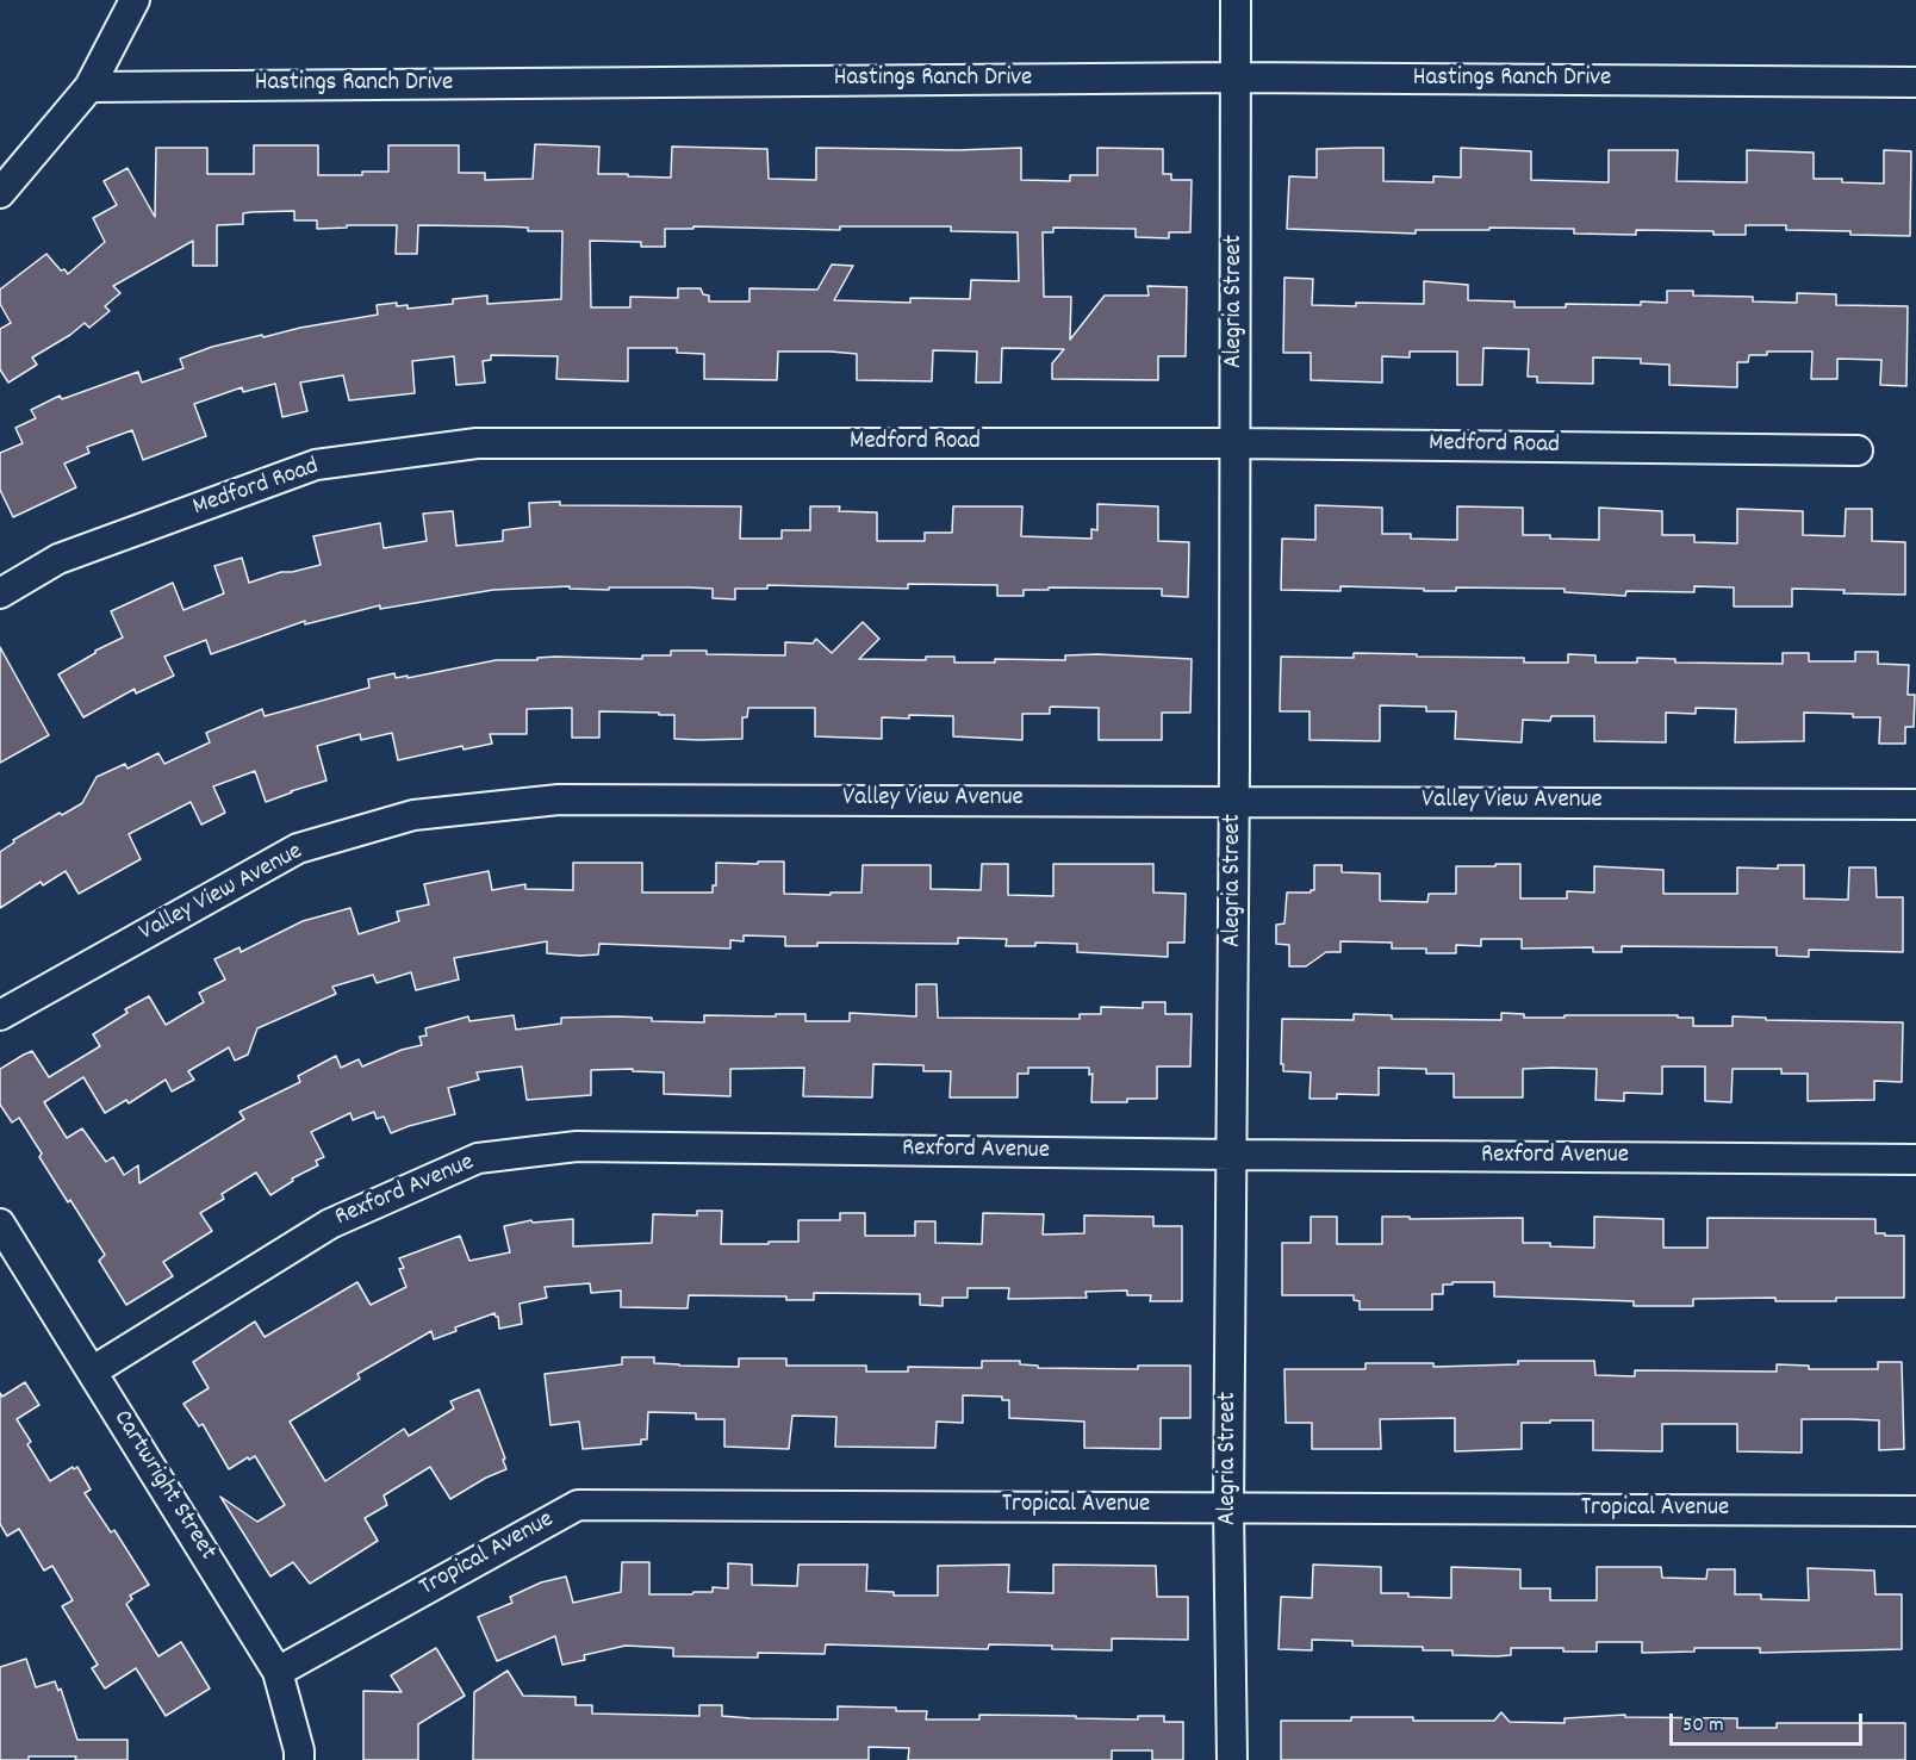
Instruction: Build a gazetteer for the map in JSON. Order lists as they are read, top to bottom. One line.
{"streets":{"street":["Hastings Ranch Drive","Alegria Street","Medford Road","Valley View Avenue","Rexford Avenue","Cartwright Street","Tropical Avenue"]},"crossings":[["Hastings Ranch Drive","Alegria Street"],["Alegria Street","Medford Road"],["Alegria Street","Valley View Avenue"],["Alegria Street","Rexford Avenue"],["Alegria Street","Tropical Avenue"],["Rexford Avenue","Cartwright Street"],["Cartwright Street","Tropical Avenue"]],"scale_bar":"50 m"}
